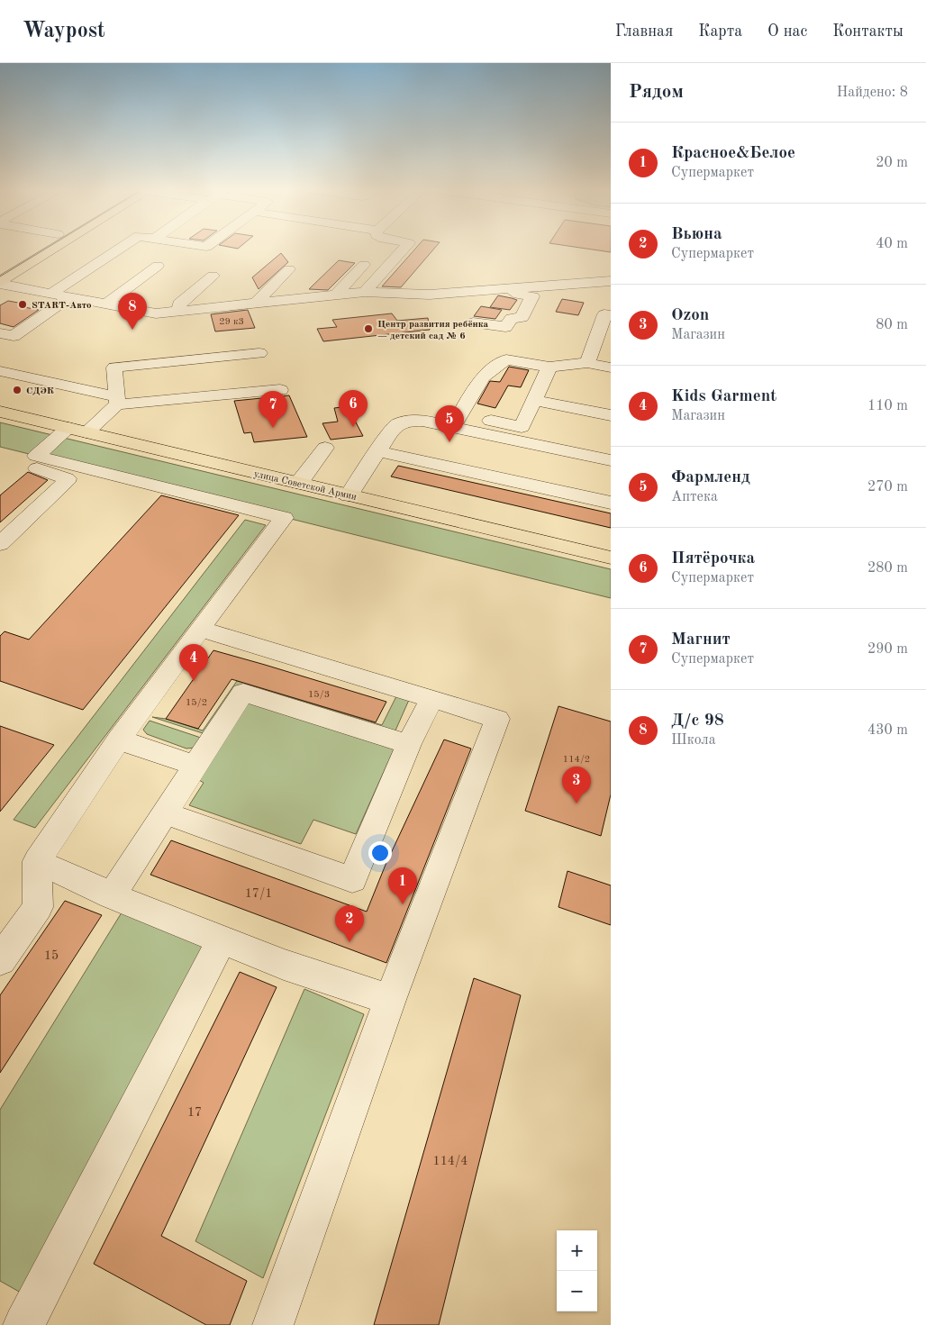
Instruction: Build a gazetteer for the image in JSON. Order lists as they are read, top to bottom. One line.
{"streets":{"main road":["улица Советской Армии"]},"places":["START-Авто","Центр развития ребёнка — детский сад № 6","СДЭК"],"house_numbers":["29 к3","15/3","15/2","114/2","17/1","15","17","114/4"],"page":{"header":"Waypost","nav":["Главная","Карта","О нас","Контакты"],"heading":["Рядом","Найдено: 8"],"list":[{"mark":"1","name":"Красное&Белое","note":"Супермаркет","value":"20 m"},{"mark":"2","name":"Вьюна","note":"Супермаркет","value":"40 m"},{"mark":"3","name":"Ozon","note":"Магазин","value":"80 m"},{"mark":"4","name":"Kids Garment","note":"Магазин","value":"110 m"},{"mark":"5","name":"Фармленд","note":"Аптека","value":"270 m"},{"mark":"6","name":"Пятёрочка","note":"Супермаркет","value":"280 m"},{"mark":"7","name":"Магнит","note":"Супермаркет","value":"290 m"},{"mark":"8","name":"Д/с 98","note":"Школа","value":"430 m"}],"pins":["8","6","7","5","4","3","1","2"],"map_buttons":["+","−"]}}
